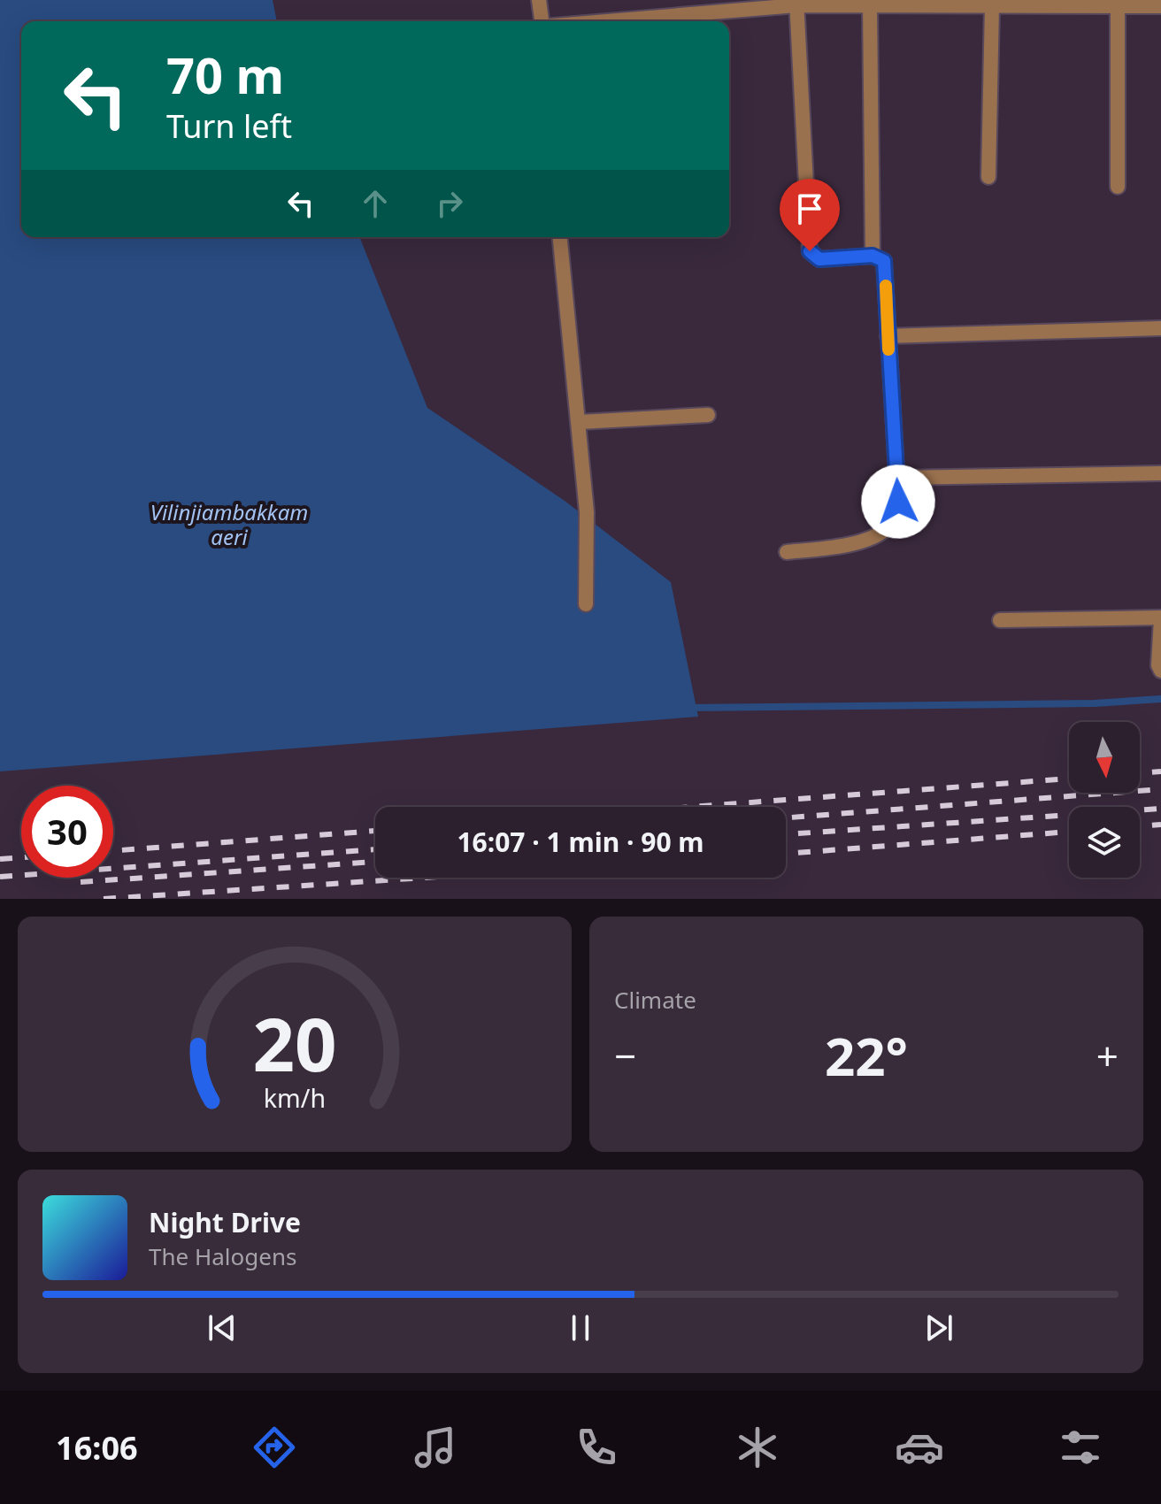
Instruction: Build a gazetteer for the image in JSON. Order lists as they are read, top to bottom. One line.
{"water":["Vilinjiambakkam aeri"],"north":"bottom","page":{"turn":["70 m","Turn left"],"limit":"30","trip":"16:07 · 1 min · 90 m","tile":"Climate","heat":["−","22°","+"],"song":["Night Drive","The Halogens"],"tabs":"16:06","gauge":["20","km/h"]}}
